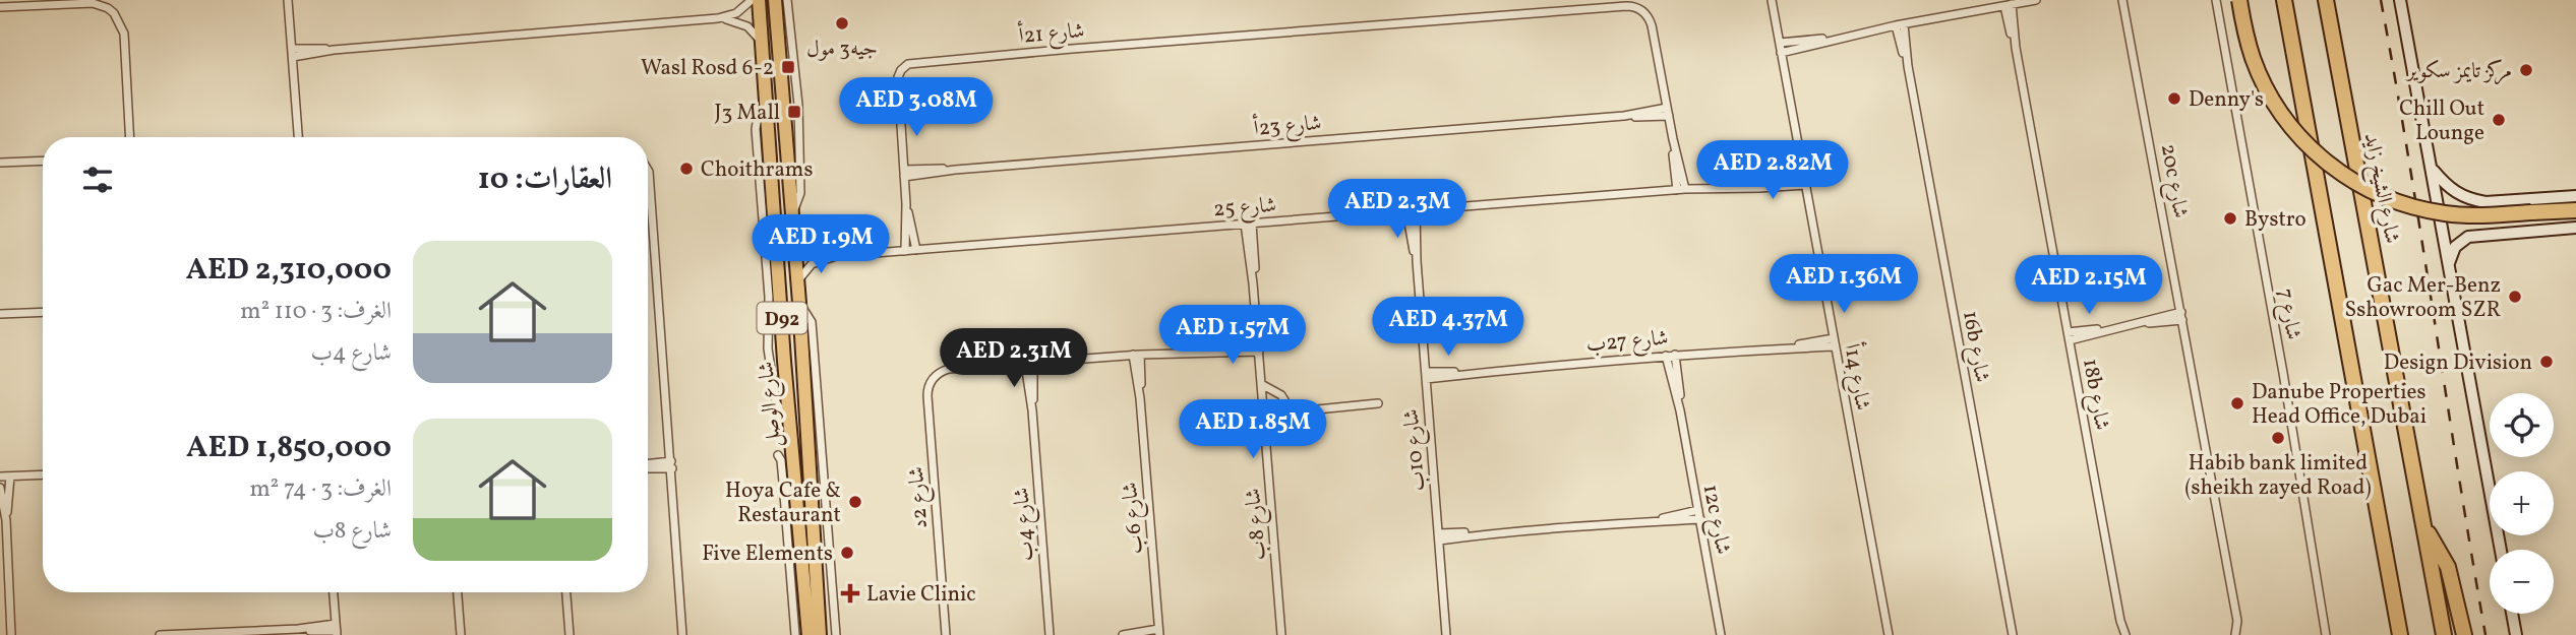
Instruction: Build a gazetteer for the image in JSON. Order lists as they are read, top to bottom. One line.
{"streets":{"highway":["شارع الشيخ زايد"],"main road":["D92","شارع الوصل"],"street":["شارع 21أ","شارع 23أ","20c شارع","شارع 25","شارع 7","شارع 27ب","16b شارع","شارع 14أ","18b شارع","شارع 10ب","شارع 2د","شارع 6ب","12c شارع","شارع 4ب","شارع 8ب"]},"crossings":[["شارع 21أ","شارع 23أ"],["شارع 25","شارع 14أ"],["شارع 25","شارع الوصل"],["شارع 25","شارع 10ب"],["شارع 25","شارع 8ب"],["شارع 27ب","شارع 14أ"],["شارع 27ب","شارع 10ب"],["شارع 27ب","12c شارع"],["شارع 2د","شارع 4ب"]],"places":{"other":["جيه3 مول","مركز تايمز سكوير","Denny's","Chill Out Lounge","Choithrams","Bystro","Gac Mer-Benz Sshowroom SZR","Design Division","Danube Properties Head Office, Dubai","Habib bank limited (sheikh zayed Road)","Hoya Cafe & Restaurant","Five Elements"],"transit":["Wasl Rosd 6-2","J3 Mall"],"health":["Lavie Clinic"]},"page":{"price":["AED 3.08M","AED 2.82M","AED 2.3M","AED 1.9M","AED 1.36M","AED 2.15M","AED 4.37M","AED 1.57M","AED 2.31M","AED 1.85M"],"heading":"العقارات: 10","list":[{"name":"AED 2,310,000","note":"الغرف: 3 · 110 m² · شارع 4ب"},{"name":"AED 1,850,000","note":"الغرف: 3 · 74 m² · شارع 8ب"}],"map_buttons":["+","−"]}}
